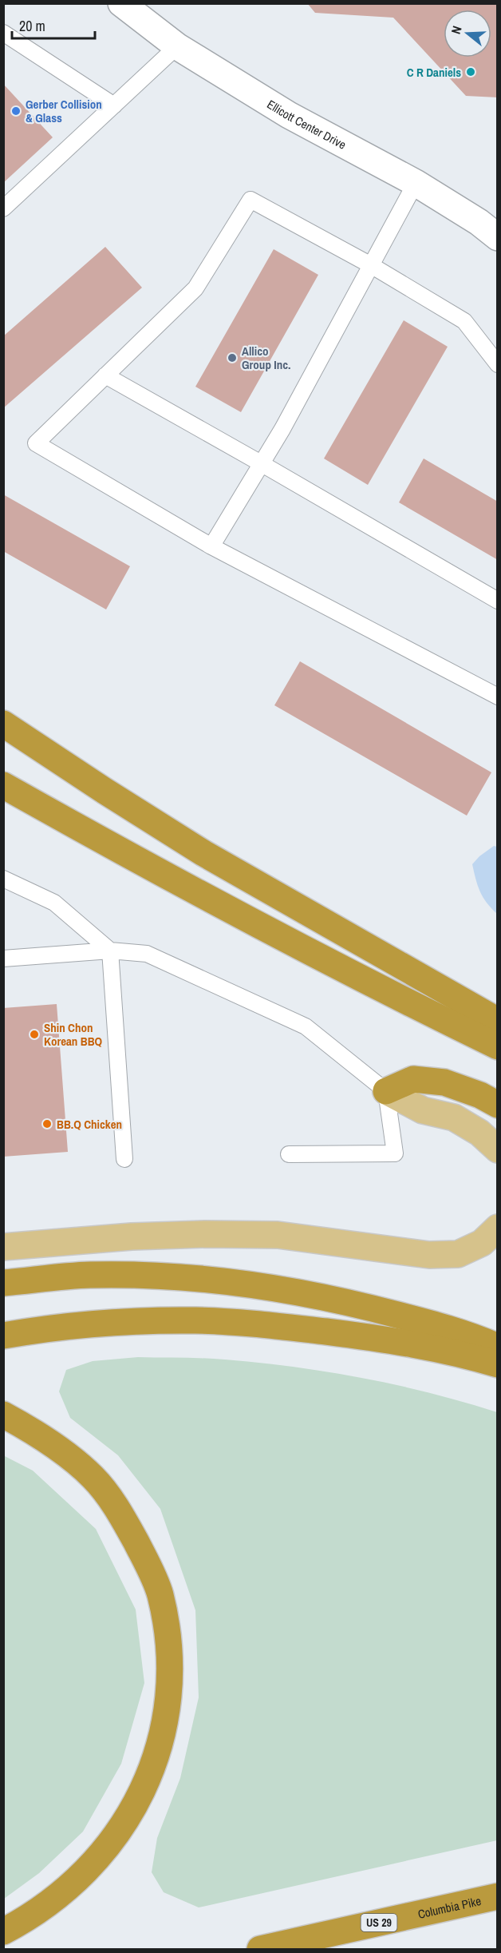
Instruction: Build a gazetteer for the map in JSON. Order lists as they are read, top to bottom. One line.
{"streets":{"highway":["Columbia Pike","US 29"],"street":["Ellicott Center Drive"]},"places":["C R Daniels","Gerber Collision & Glass","Allico Group Inc.","Shin Chon Korean BBQ","BB.Q Chicken"],"scale_bar":"20 m","north":"left"}
